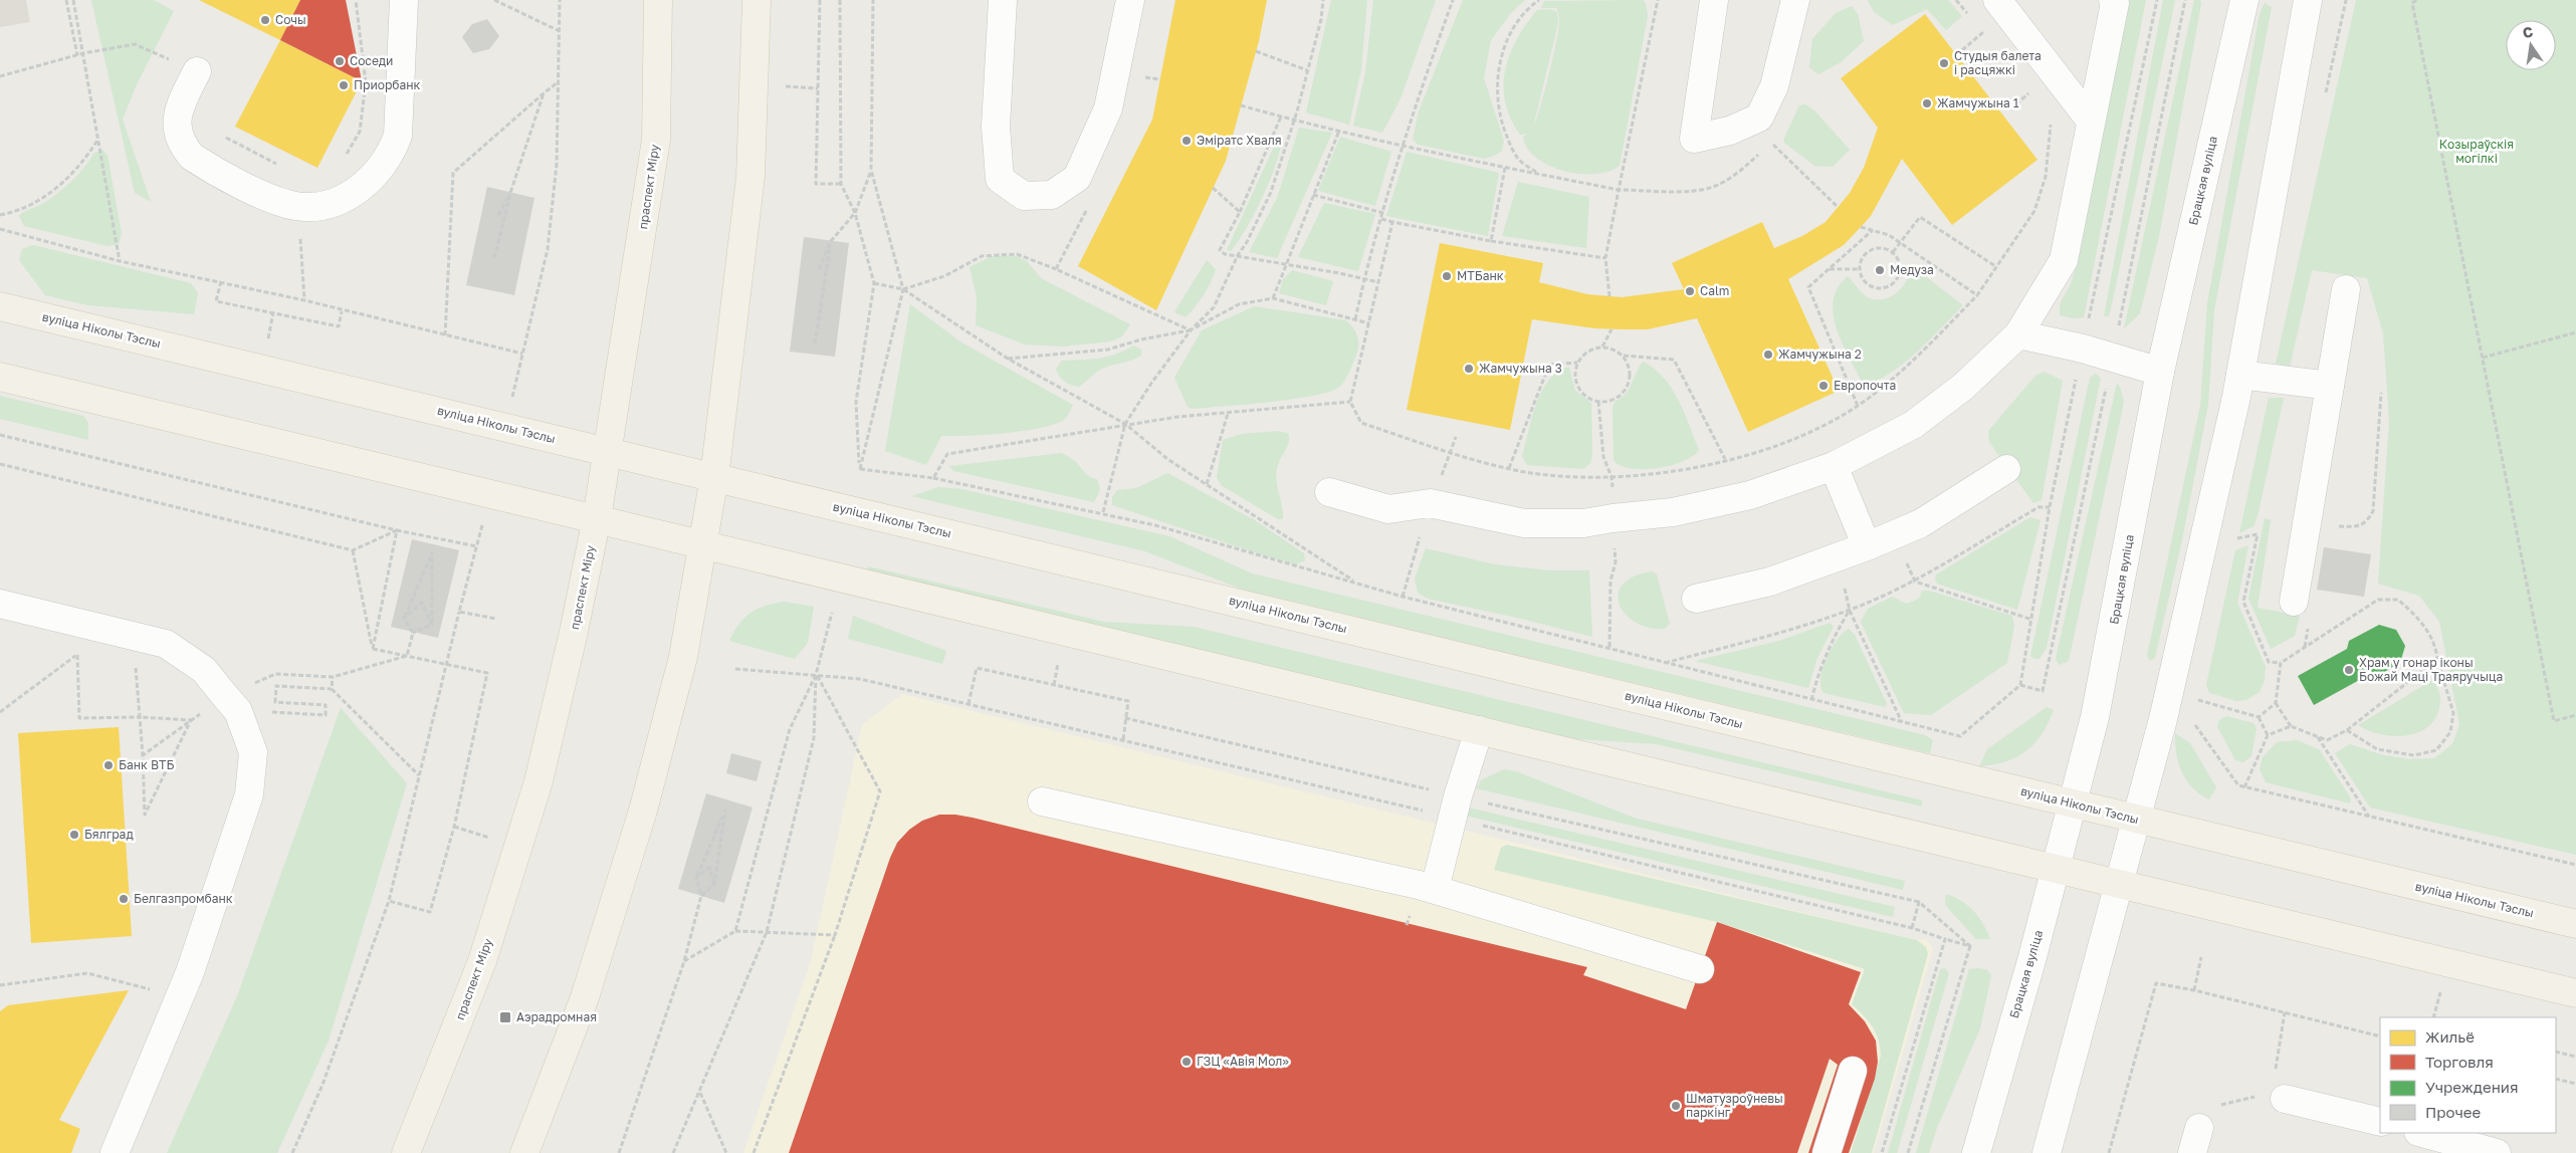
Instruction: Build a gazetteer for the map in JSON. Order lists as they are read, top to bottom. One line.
{"streets":{"main road":["праспект Міру","вуліца Ніколы Тэслы"],"street":["Брацкая вуліца"]},"crossings":[["Брацкая вуліца","вуліца Ніколы Тэслы"],["праспект Міру","вуліца Ніколы Тэслы"]],"parks":["Козыраўскія могілкі"],"places":{"other":["Сочы","Соседи","Студыя балета і расцяжкі","Приорбанк","Жамчужына 1","Эміратс Хваля","Медуза","МТБанк","Calm","Жамчужына 2","Жамчужына 3","Европочта","Храм у гонар іконы Божай Маці Траяручыца","Банк ВТБ","Бялград","Белгазпромбанк","ГЗЦ «Авія Мол»","Шматузроўневы паркінг"],"transit":["Аэрадромная"]},"legend":["Жильё","Торговля","Учреждения","Прочее"],"north":"top"}
